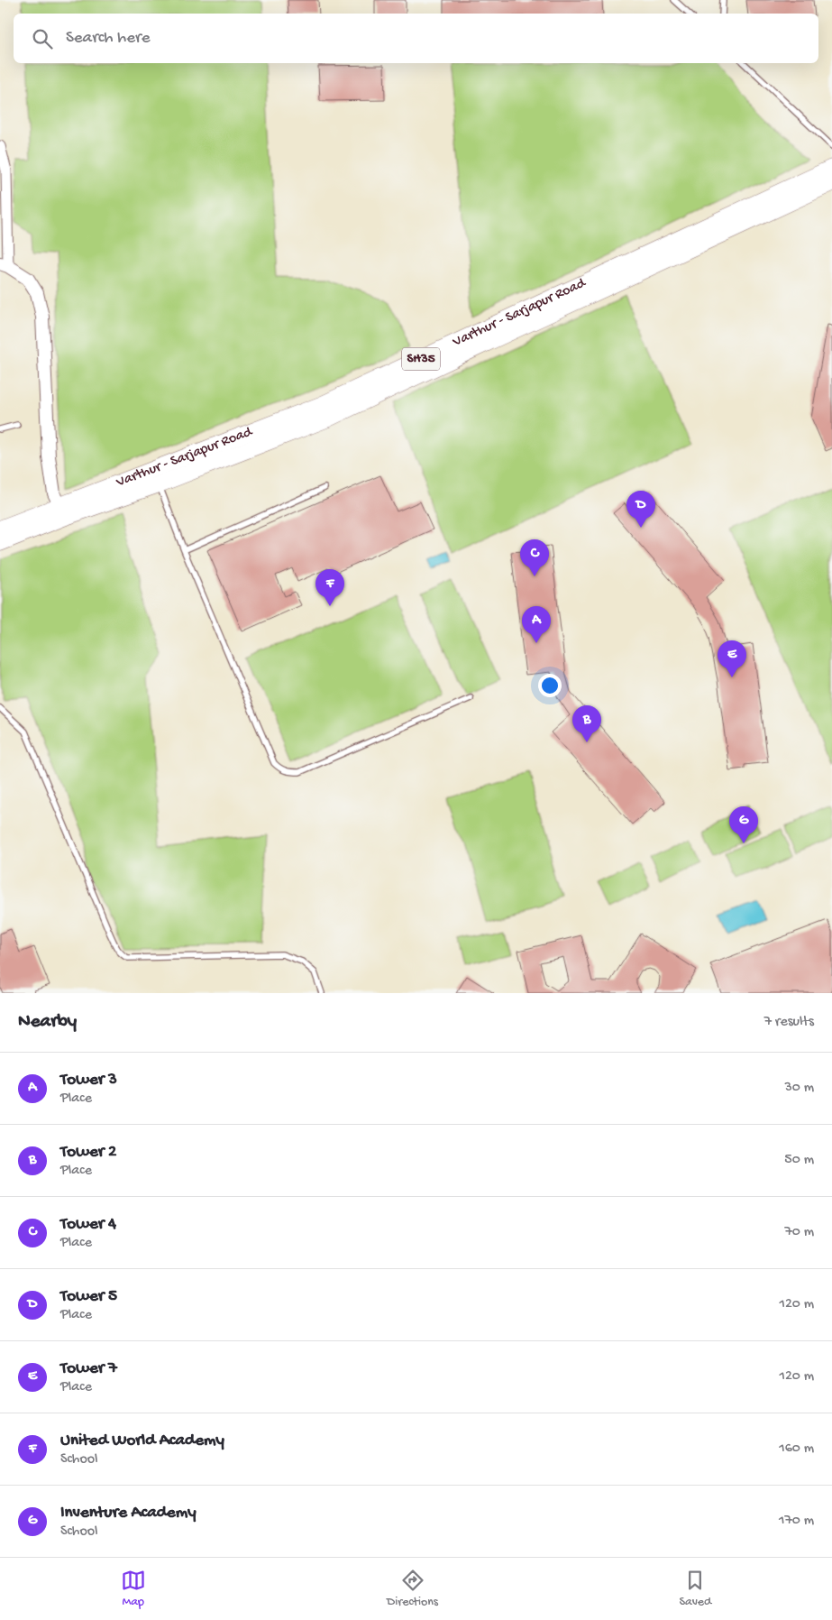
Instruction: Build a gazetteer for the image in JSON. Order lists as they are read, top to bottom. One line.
{"streets":{"main road":["Varthur - Sarjapur Road","SH35"]},"page":{"search":"Search here","pins":["D","C","F","A","E","B","G"],"heading":["Nearby","7 results"],"list":[{"mark":"A","name":"Tower 3","note":"Place","value":"30 m"},{"mark":"B","name":"Tower 2","note":"Place","value":"50 m"},{"mark":"C","name":"Tower 4","note":"Place","value":"70 m"},{"mark":"D","name":"Tower 5","note":"Place","value":"120 m"},{"mark":"E","name":"Tower 7","note":"Place","value":"120 m"},{"mark":"F","name":"United World Academy","note":"School","value":"160 m"},{"mark":"G","name":"Inventure Academy","note":"School","value":"170 m"}],"nav":["Map","Directions","Saved"]}}
